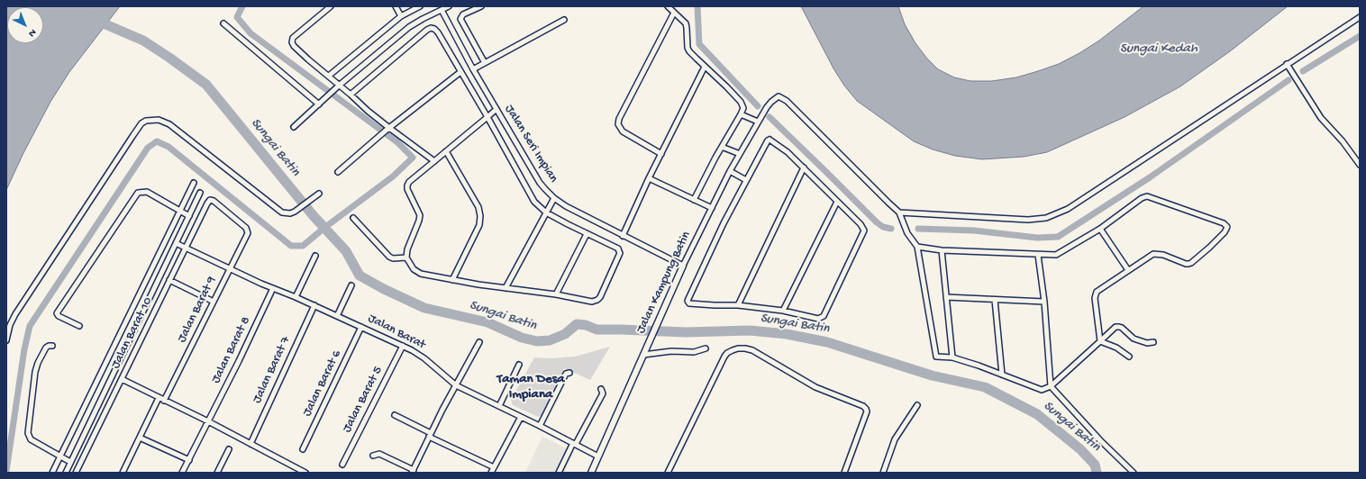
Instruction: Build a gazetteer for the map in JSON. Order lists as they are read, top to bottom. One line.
{"streets":{"street":["Jalan Seri Impian","Jalan Kampung Batin","Jalan Barat 9","Jalan Barat","Jalan Barat 10","Jalan Barat 8","Jalan Barat 7","Jalan Barat 6","Jalan Barat 5"]},"crossings":[["Jalan Seri Impian","Jalan Kampung Batin"],["Jalan Kampung Batin","Jalan Barat"],["Jalan Barat 9","Jalan Barat"],["Jalan Barat 9","Jalan Barat 10"],["Jalan Barat","Jalan Barat 10"],["Jalan Barat","Jalan Barat 8"],["Jalan Barat","Jalan Barat 7"],["Jalan Barat","Jalan Barat 6"],["Jalan Barat","Jalan Barat 5"]],"districts":["Taman Desa Impiana"],"water":["Sungai Kedah","Sungai Batin"],"north":"bottom right"}
